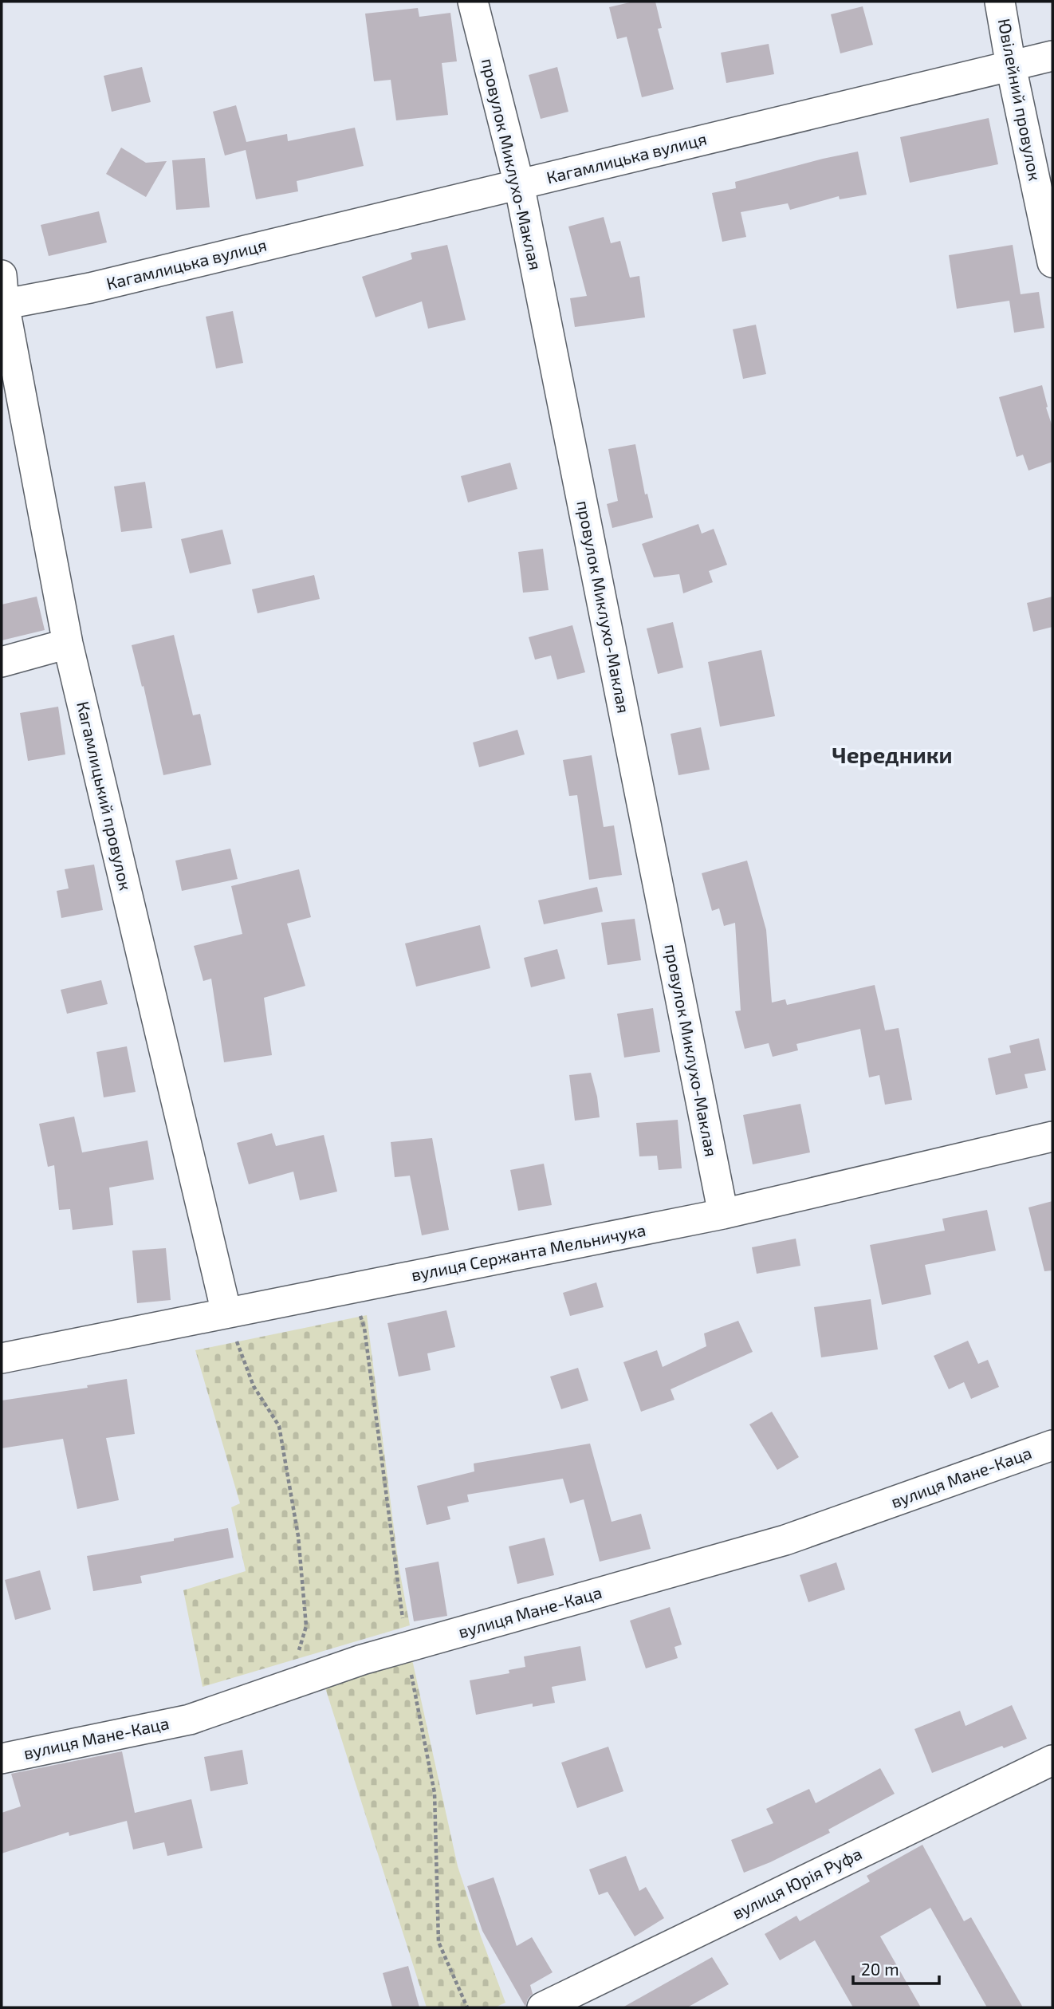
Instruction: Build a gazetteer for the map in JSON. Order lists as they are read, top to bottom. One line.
{"streets":{"street":["Ювілейний провулок","Кагамлицька вулиця","провулок Миклухо-Маклая","Кагамлицький провулок","вулиця Сержанта Мельничука","вулиця Мане-Каца","вулиця Юрія Руфа"]},"crossings":[["Ювілейний провулок","Кагамлицька вулиця"],["Кагамлицька вулиця","провулок Миклухо-Маклая"],["Кагамлицька вулиця","Кагамлицький провулок"],["провулок Миклухо-Маклая","вулиця Сержанта Мельничука"],["Кагамлицький провулок","вулиця Сержанта Мельничука"]],"districts":["Чередники"],"scale_bar":"20 m"}
